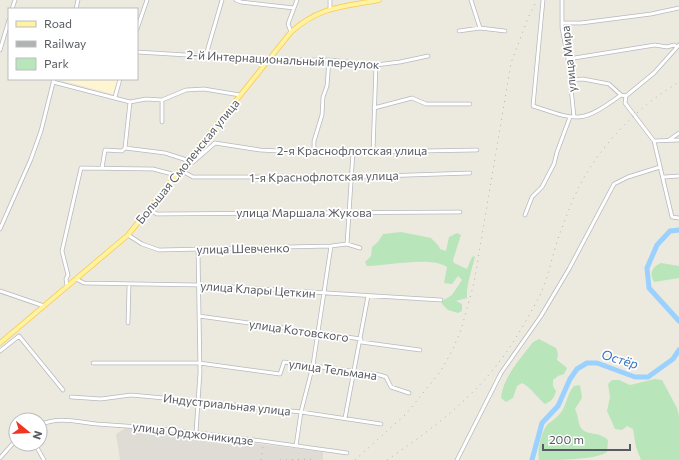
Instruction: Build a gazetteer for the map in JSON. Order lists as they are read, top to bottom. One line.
{"streets":{"main road":["Большая Смоленская улица"],"street":["2-й Интернациональный переулок","улица Мира","2-я Краснофлотская улица","1-я Краснофлотская улица","улица Маршала Жукова","улица Шевченко","улица Клары Цеткин","улица Котовского","улица Тельмана","Индустриальная улица","улица Орджоникидзе"]},"crossings":[["2-й Интернациональный переулок","Большая Смоленская улица"],["2-я Краснофлотская улица","Большая Смоленская улица"],["Большая Смоленская улица","1-я Краснофлотская улица"],["Большая Смоленская улица","улица Маршала Жукова"],["Большая Смоленская улица","улица Шевченко"],["Большая Смоленская улица","улица Клары Цеткин"]],"water":["Остёр"],"legend":["Road","Railway","Park"],"scale_bar":"200 m","north":"right"}
